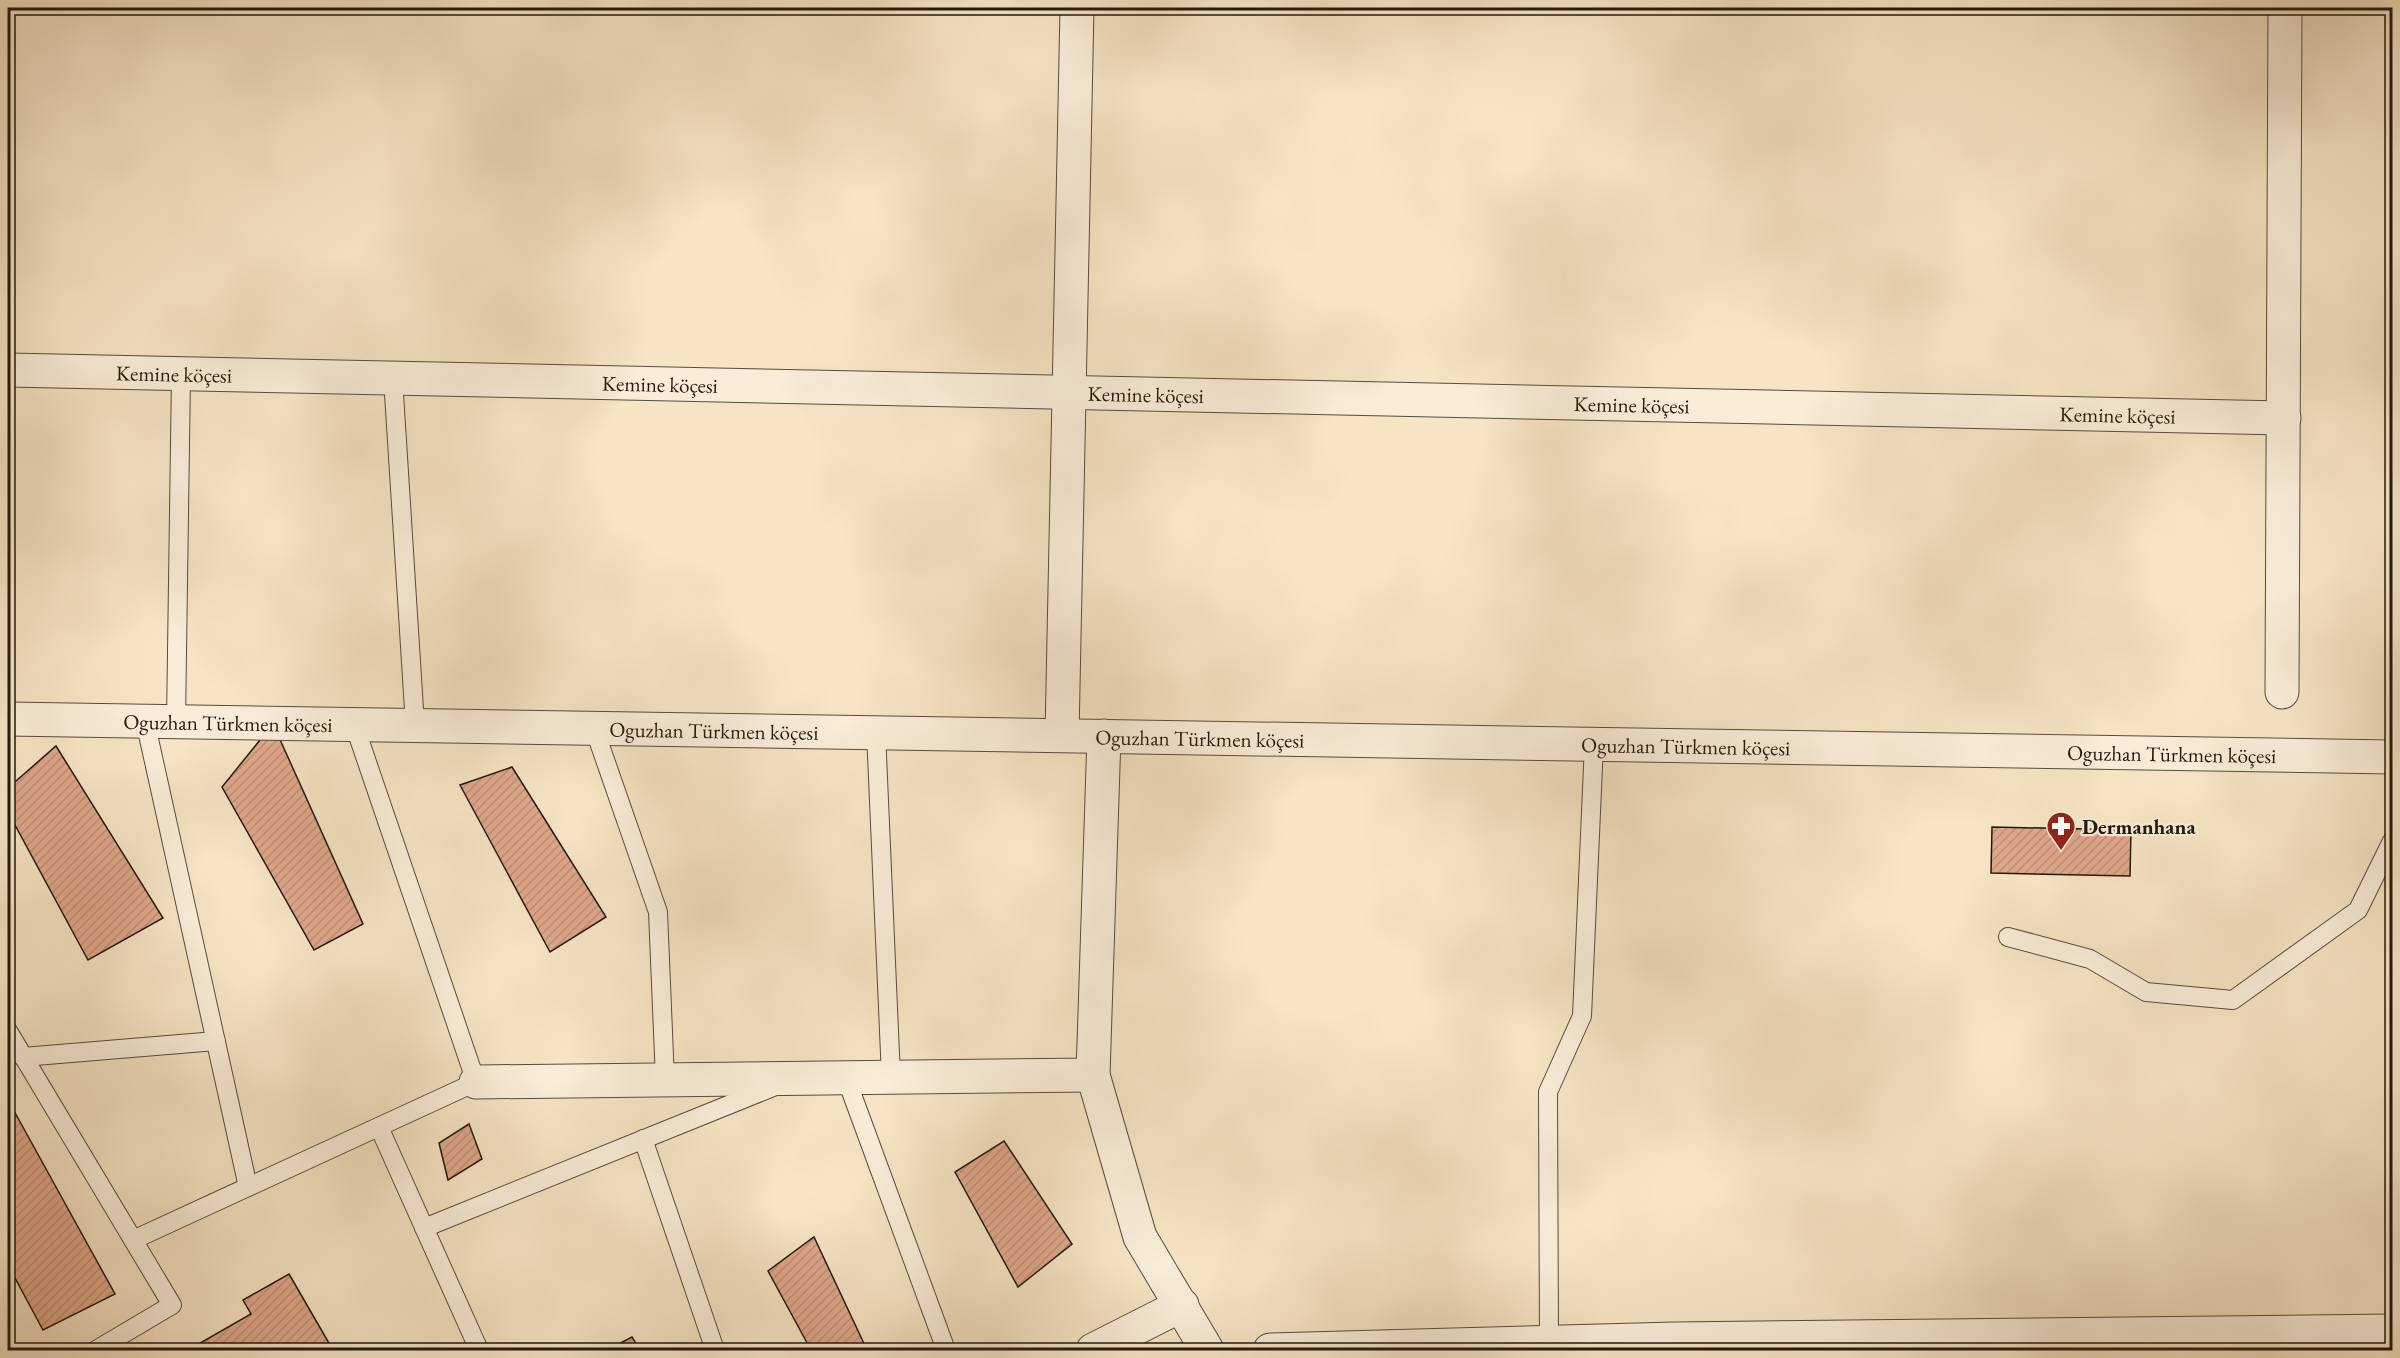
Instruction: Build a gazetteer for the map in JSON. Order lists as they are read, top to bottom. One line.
{"streets":{"street":["Kemine köçesi","Oguzhan Türkmen köçesi"]},"places":{"pharmacy":["Dermanhana"]}}
